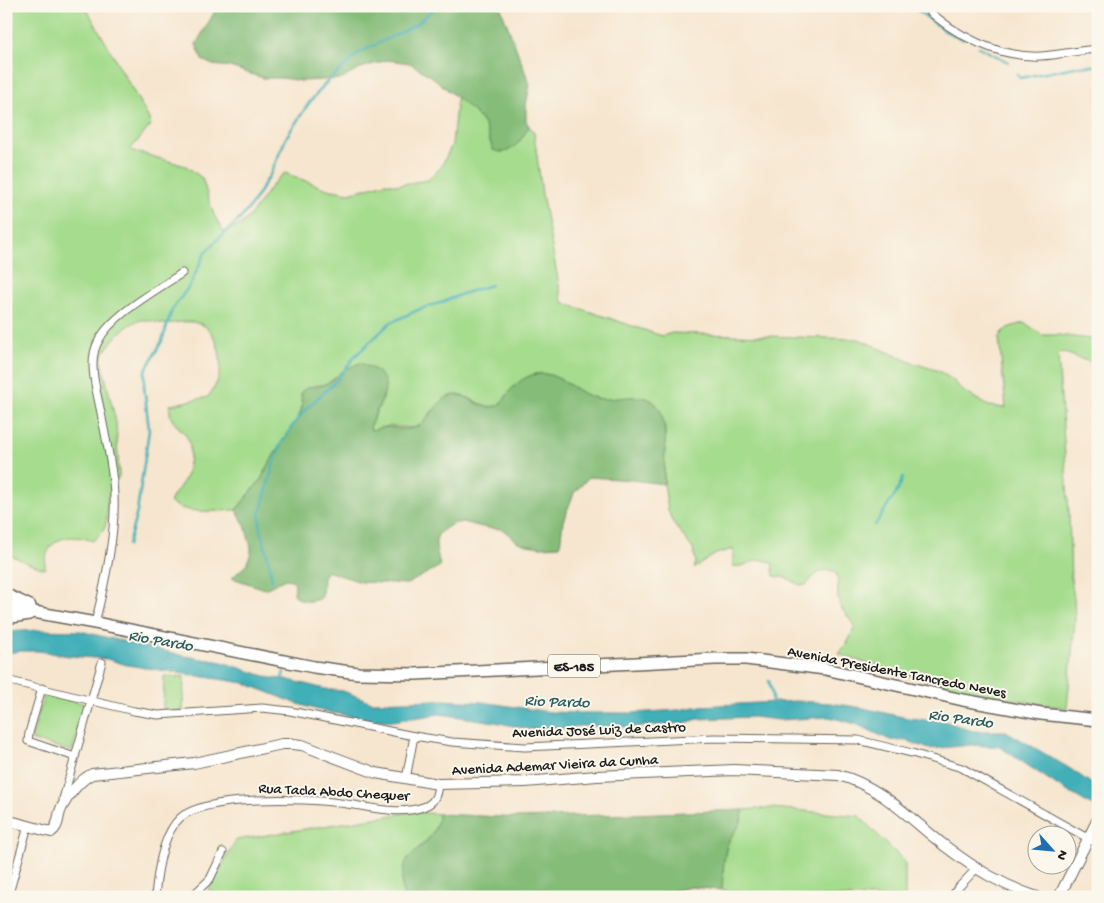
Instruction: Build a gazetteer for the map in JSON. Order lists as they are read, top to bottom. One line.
{"streets":{"main road":["ES-185","Avenida Presidente Tancredo Neves"],"street":["Avenida José Luiz de Castro","Avenida Ademar Vieira da Cunha","Rua Tacla Abdo Chequer"]},"crossings":[["Avenida Ademar Vieira da Cunha","Rua Tacla Abdo Chequer"]],"water":["Rio Pardo"],"north":"bottom right"}
